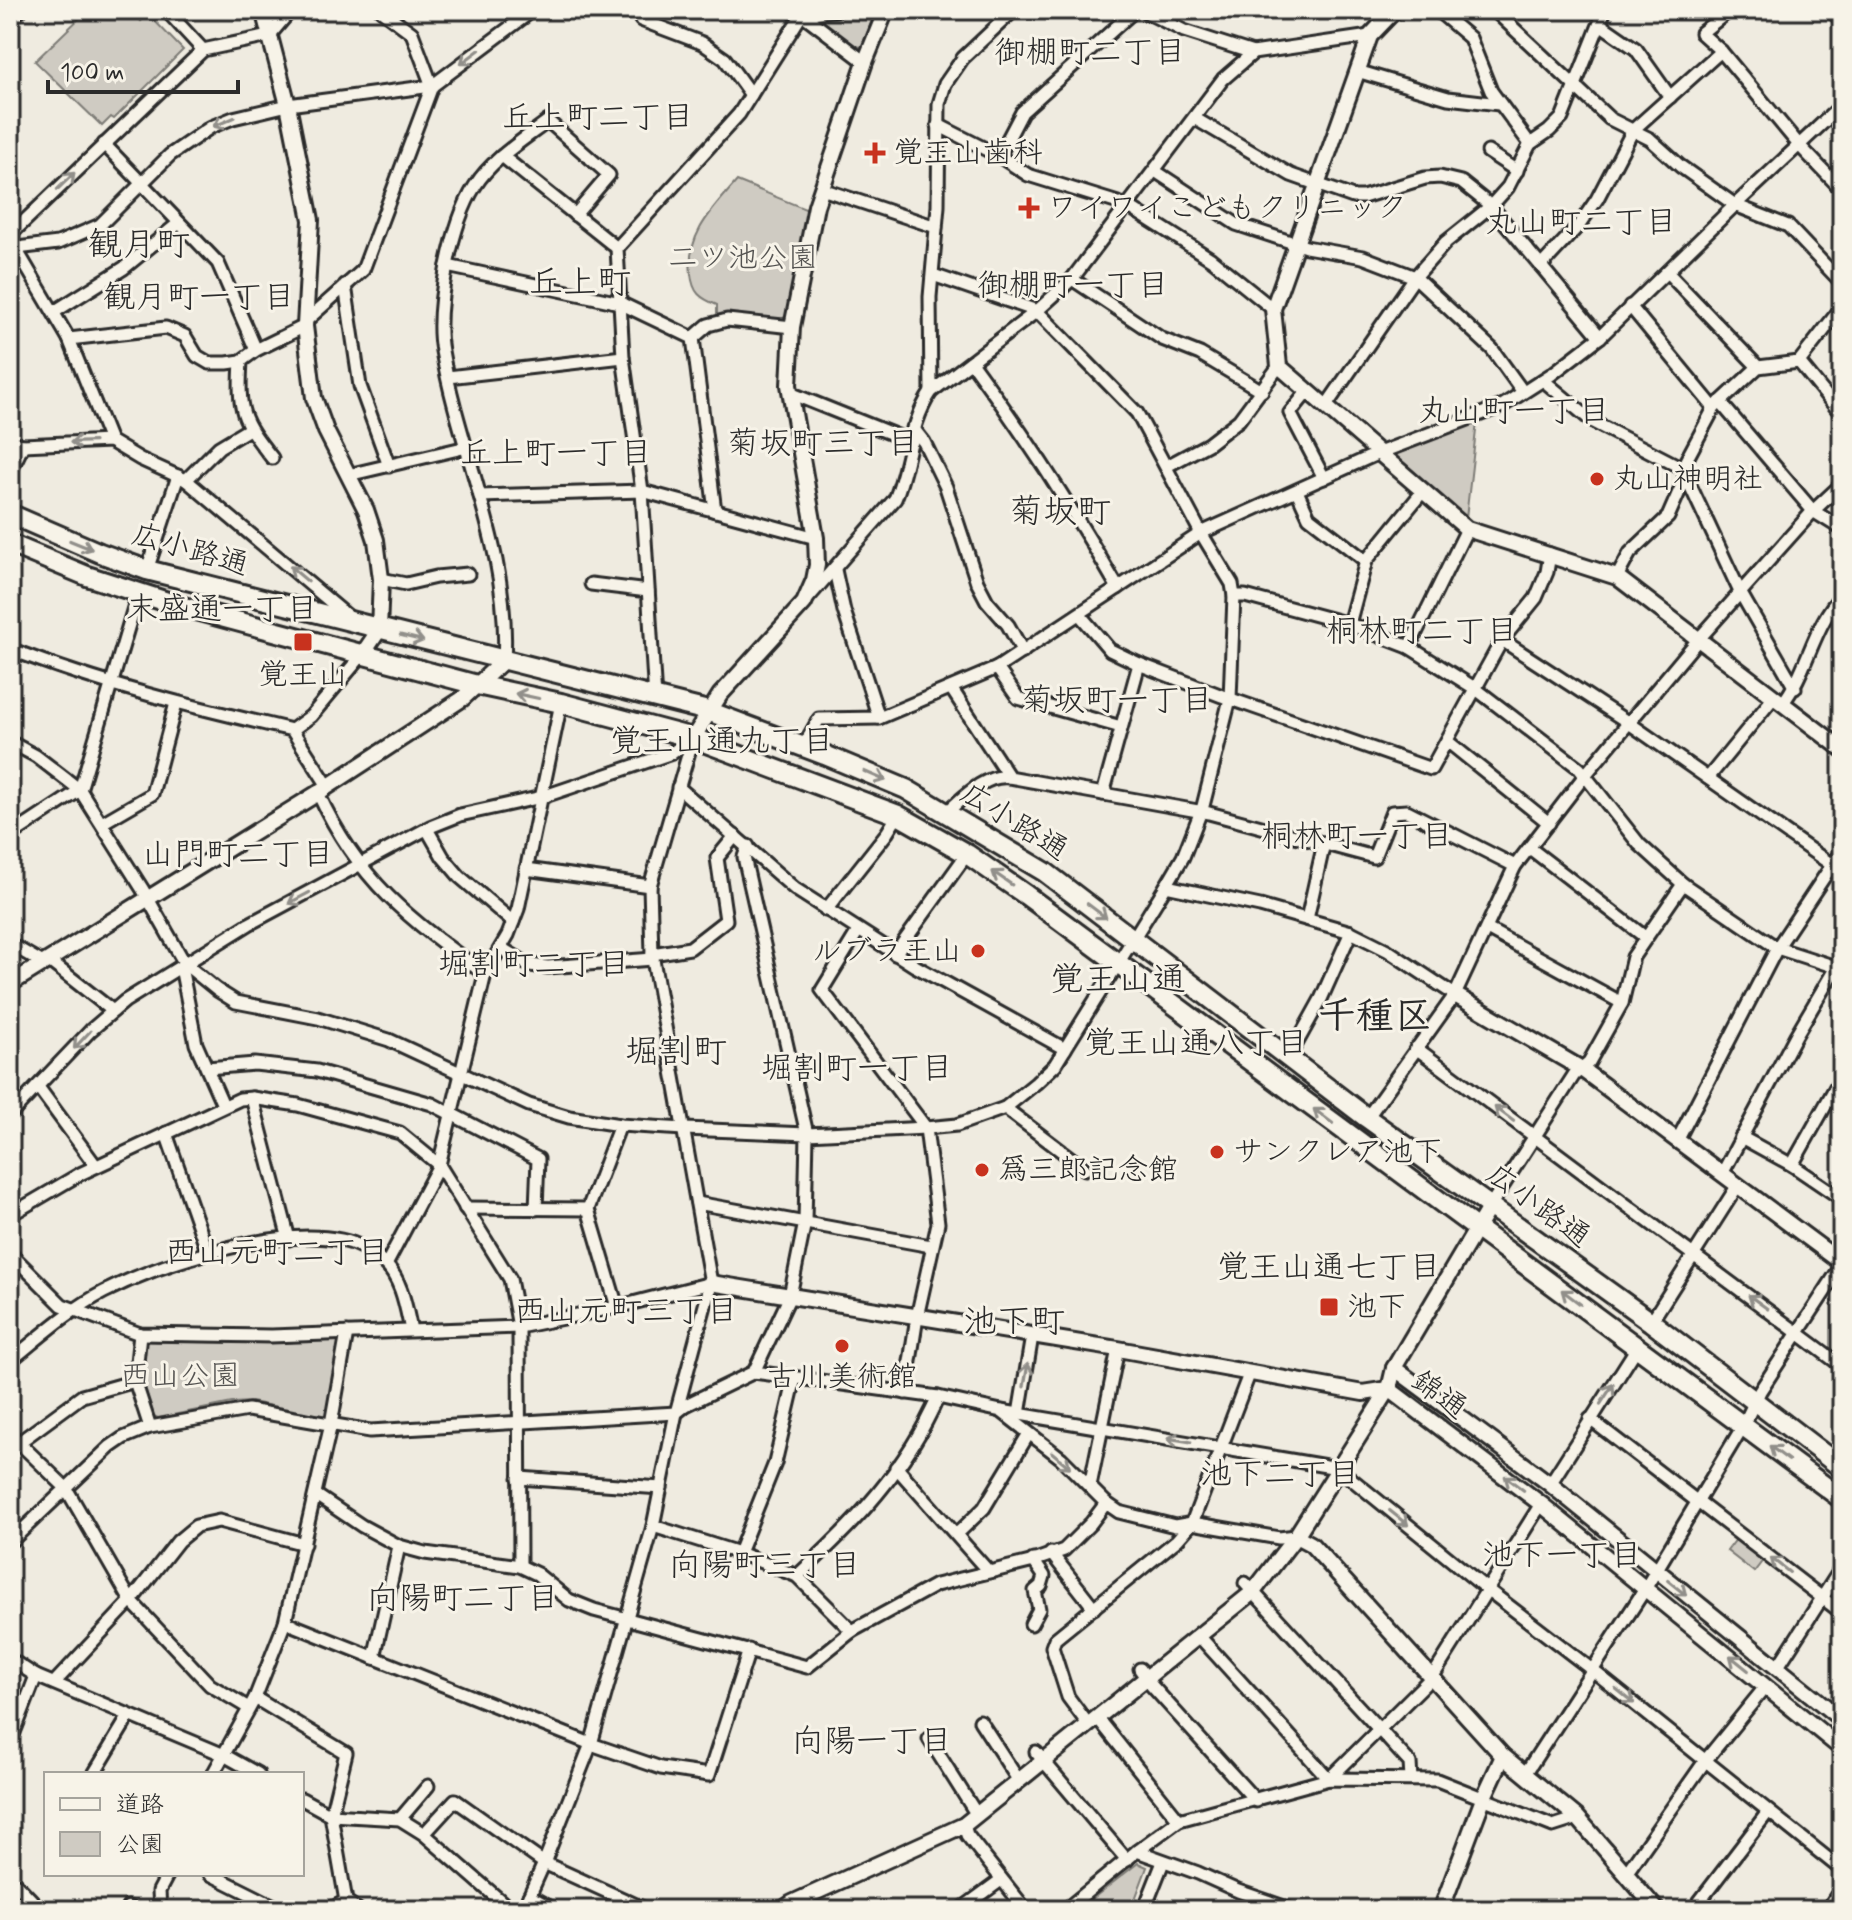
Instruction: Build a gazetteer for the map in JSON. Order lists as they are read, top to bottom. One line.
{"streets":{"main road":["広小路通"],"street":["錦通"]},"districts":["御棚町二丁目","丘上町二丁目","丸山町二丁目","観月町","丘上町","御棚町一丁目","観月町一丁目","丸山町一丁目","菊坂町三丁目","丘上町一丁目","菊坂町","末盛通一丁目","桐林町二丁目","菊坂町一丁目","覚王山通九丁目","桐林町一丁目","山門町二丁目","堀割町二丁目","覚王山通","千種区","覚王山通八丁目","堀割町","堀割町一丁目","西山元町二丁目","覚王山通七丁目","西山元町三丁目","池下町","池下二丁目","池下一丁目","向陽町三丁目","向陽町二丁目","向陽一丁目"],"parks":["二ツ池公園","西山公園"],"places":{"health":["覚王山歯科","ワイワイこどもクリニック"],"other":["丸山神明社","ルブラ王山","サンクレア池下","爲三郎記念館","古川美術館"],"transit":["覚王山","池下"]},"legend":["道路","公園"],"scale_bar":"100 m"}
